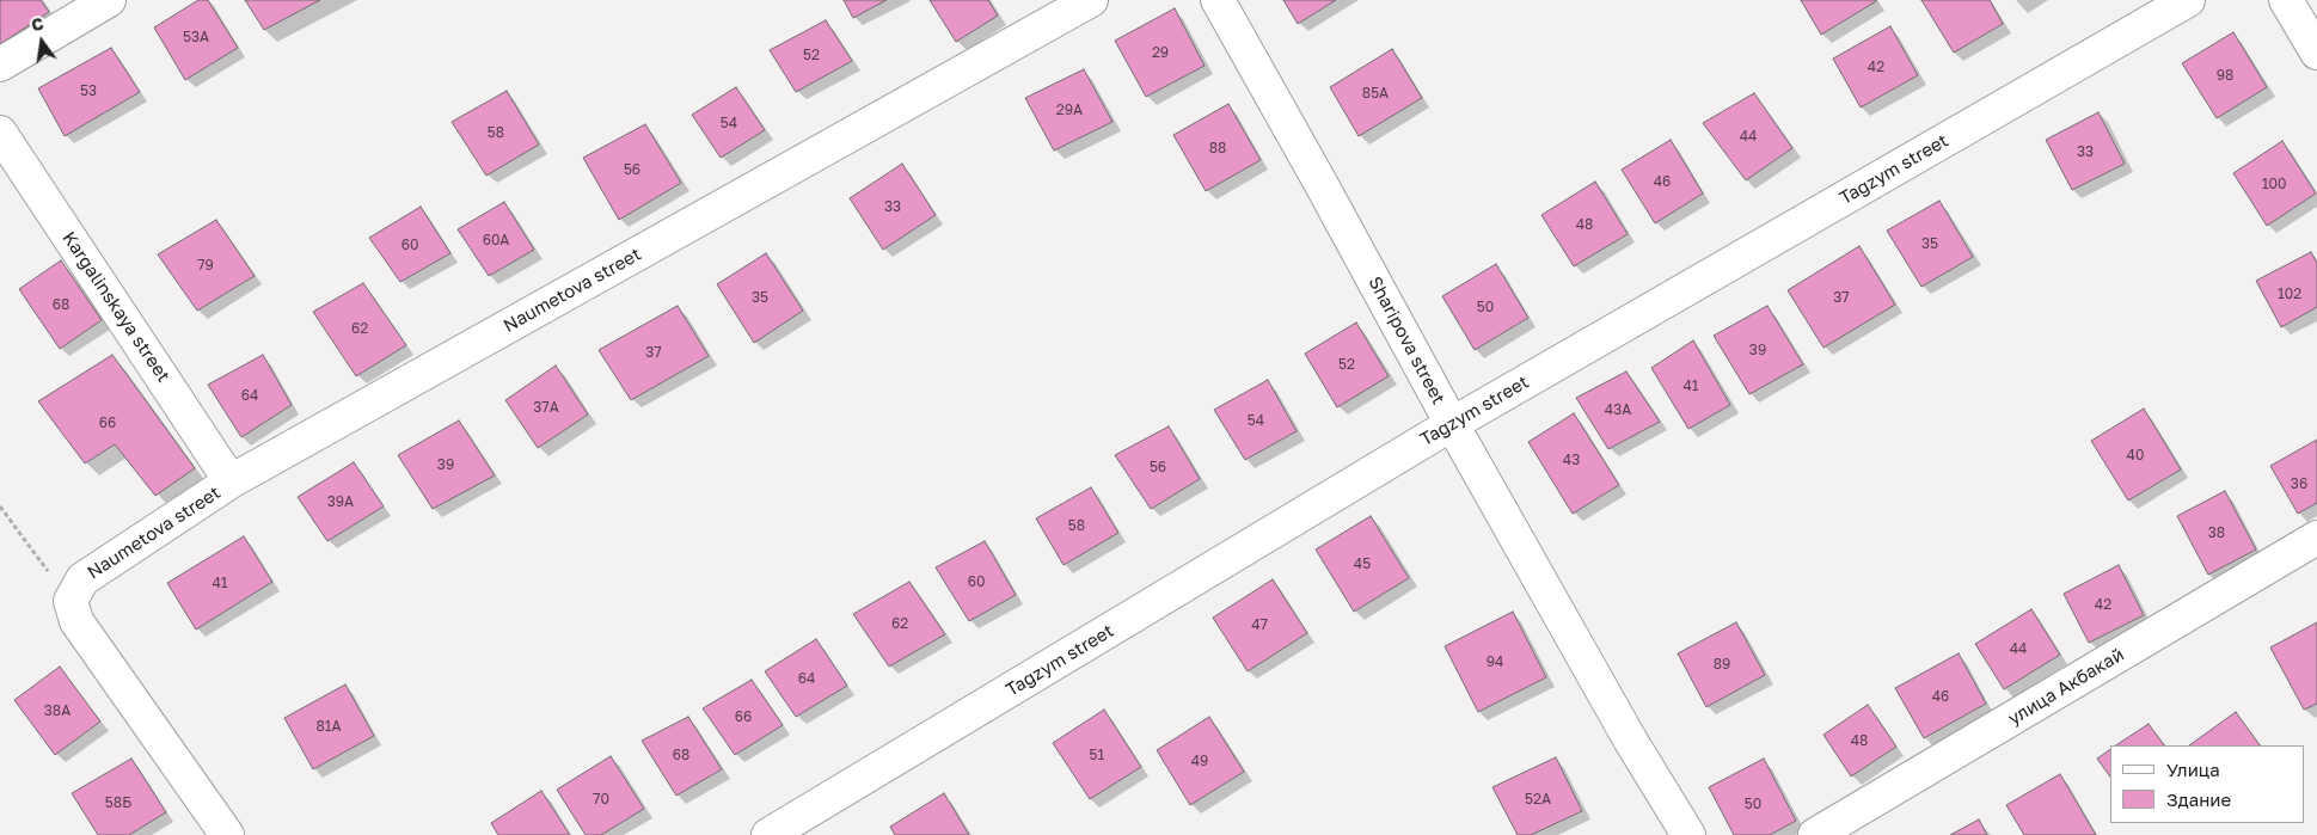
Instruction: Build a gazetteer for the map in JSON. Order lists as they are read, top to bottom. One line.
{"streets":{"street":["Tagzym street","Naumetova street","Kargalinskaya street","Sharipova street","улица Акбакай"]},"crossings":[["Tagzym street","Sharipova street"],["Naumetova street","Kargalinskaya street"]],"house_numbers":["53А","29","52","42","98","53","85А","29А","54","58","44","88","33","56","46","100","33","48","60А","35","60","79","102","35","37","68","50","62","39","37","52","41","64","37А","43А","54","66","40","43","39","56","36","39А","58","38","45","60","41","42","62","47","44","94","89","64","46","38А","66","81А","48","68","51","49","70","52А","58Б","50"],"legend":["Улица","Здание"],"north":"top"}
